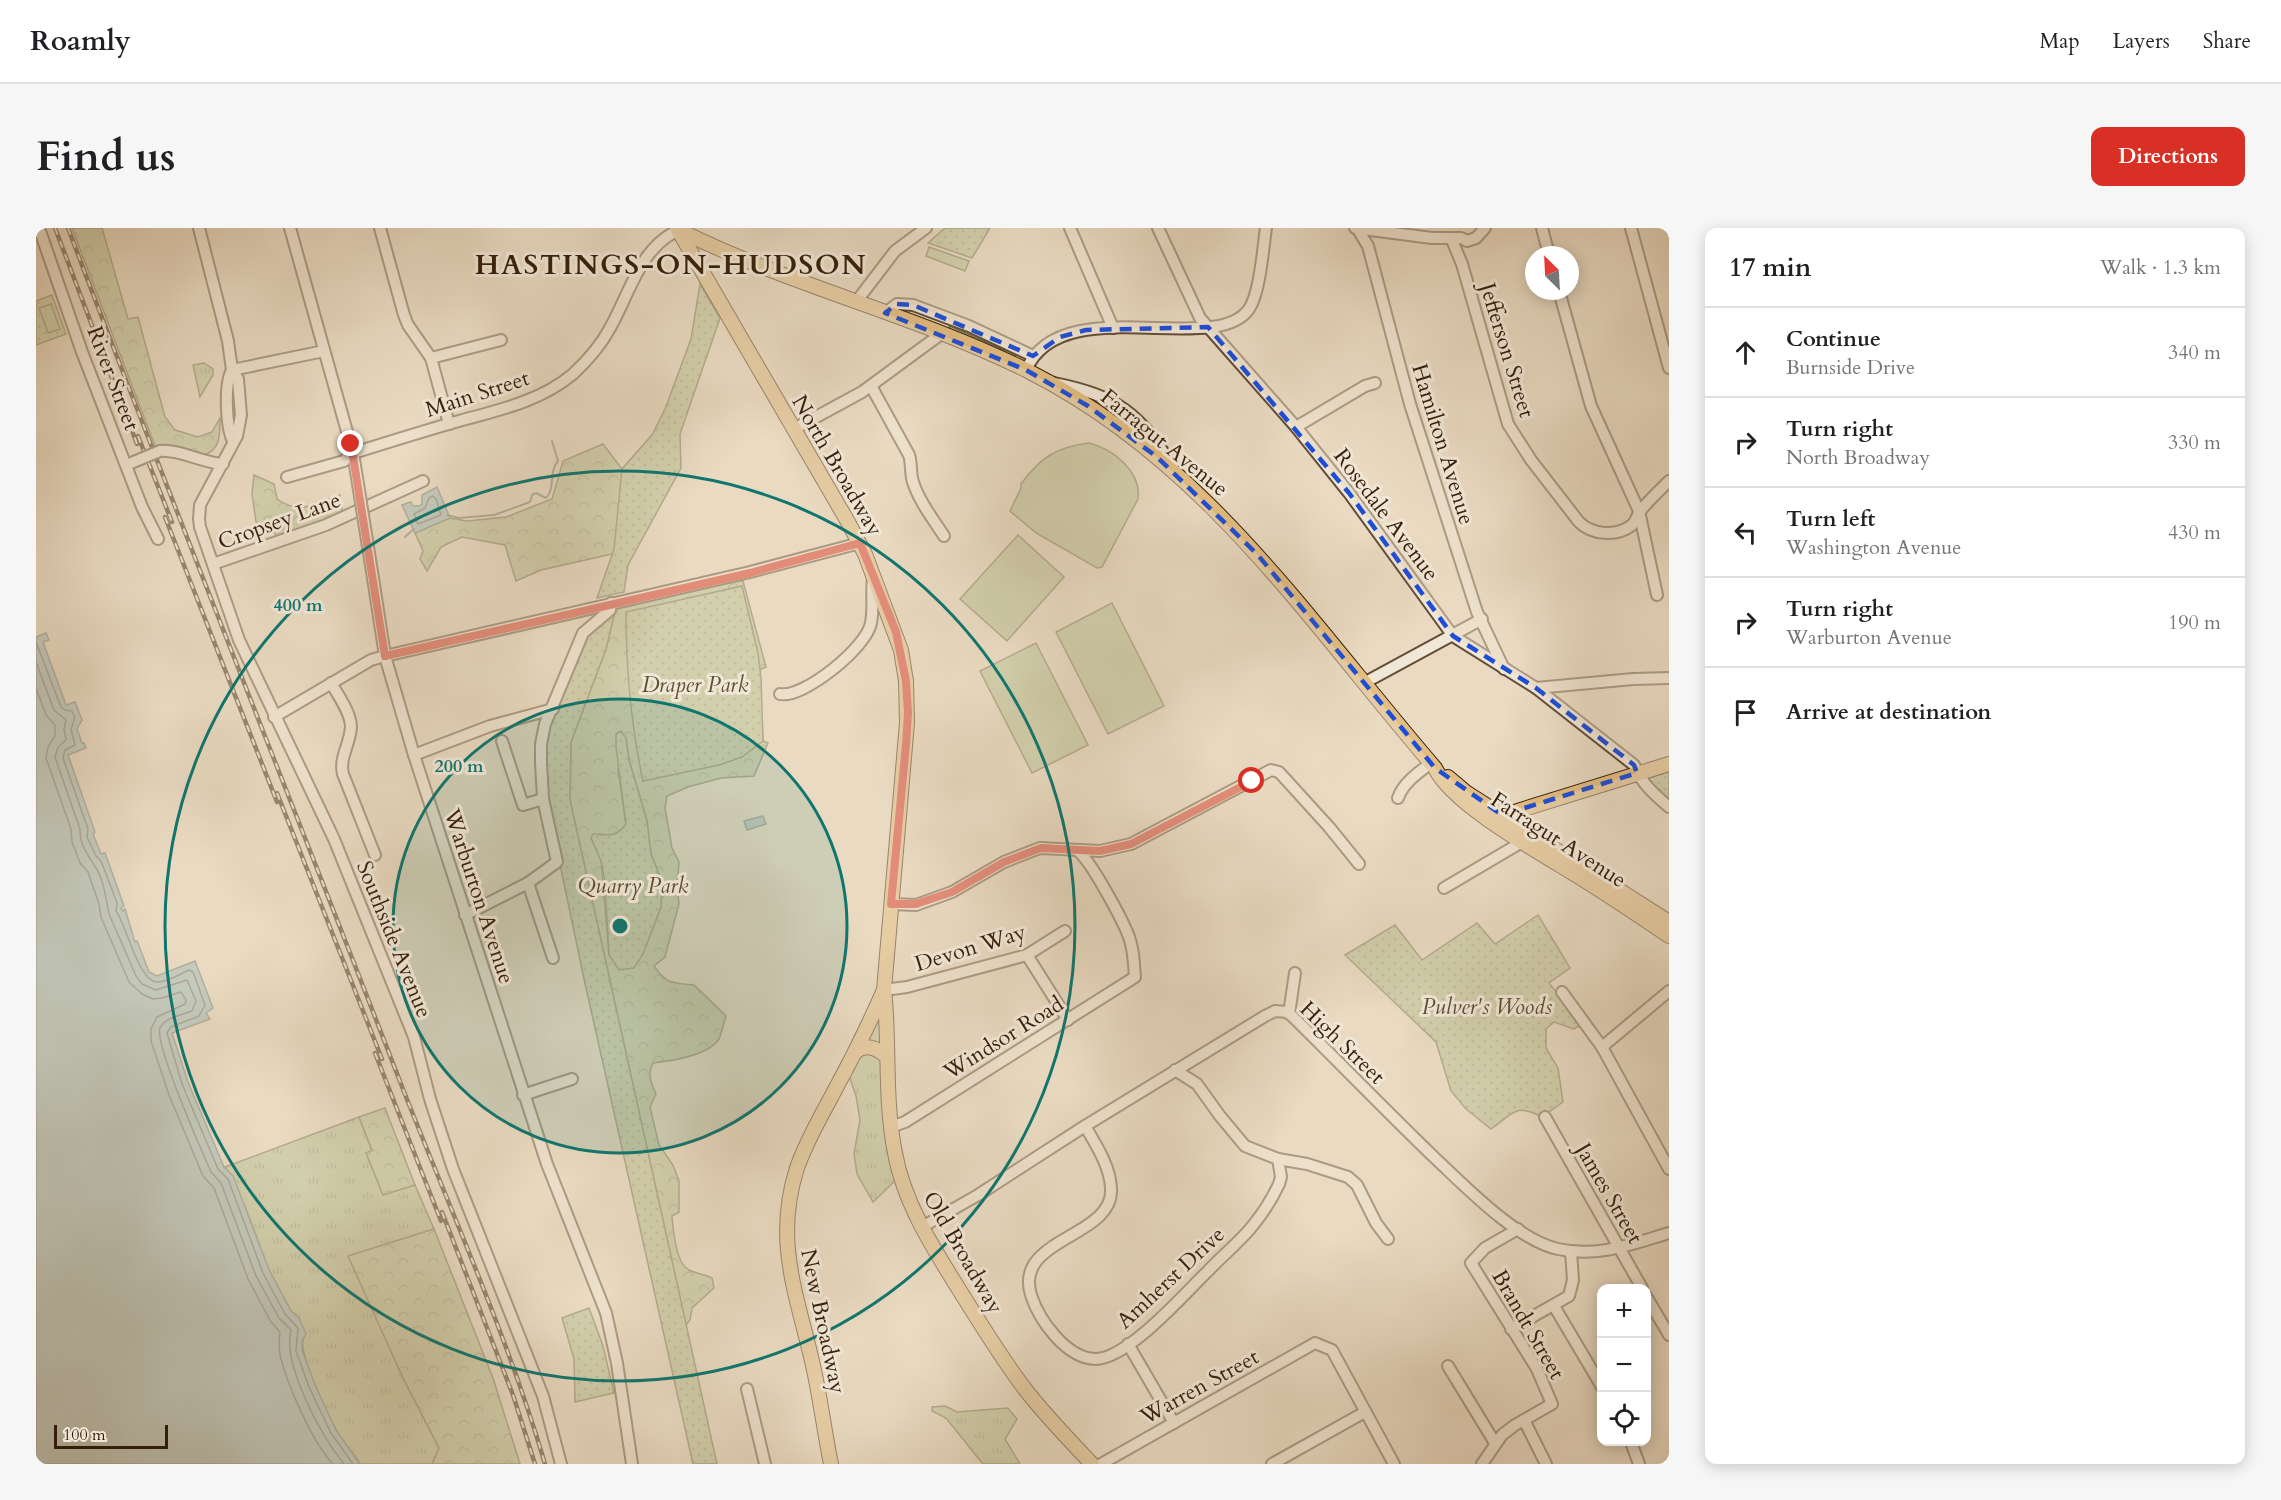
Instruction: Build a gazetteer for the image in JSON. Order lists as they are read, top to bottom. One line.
{"streets":{"main road":["Farragut Avenue","North Broadway","Old Broadway","New Broadway"],"street":["Jefferson Street","River Street","Main Street","Hamilton Avenue","Rosedale Avenue","Cropsey Lane","Warburton Avenue","Southside Avenue","Devon Way","Windsor Road","High Street","James Street","Amherst Drive","Brandt Street","Warren Street"]},"crossings":[["Main Street","Farragut Avenue"],["Main Street","North Broadway"],["Main Street","Warburton Avenue"],["Farragut Avenue","North Broadway"],["Hamilton Avenue","Rosedale Avenue"],["North Broadway","Devon Way"],["North Broadway","Old Broadway"],["North Broadway","New Broadway"],["Cropsey Lane","Southside Avenue"],["Devon Way","Old Broadway"],["Devon Way","New Broadway"],["Windsor Road","Old Broadway"],["High Street","James Street"],["High Street","Old Broadway"],["High Street","Amherst Drive"],["High Street","Brandt Street"],["Old Broadway","New Broadway"]],"districts":["HASTINGS-ON-HUDSON"],"parks":["Draper Park","Quarry Park","Pulver's Woods"],"scale_bar":"100 m","north":"top left","page":{"header":"Roamly","nav":["Map","Layers","Share"],"buttons":"Directions","title":"Find us","heading":["17 min","Walk · 1.3 km"],"list":[["Continue","Burnside Drive","340 m"],["Turn right","North Broadway","330 m"],["Turn left","Washington Avenue","430 m"],["Turn right","Warburton Avenue","190 m"],"Arrive at destination"],"map_buttons":["+","−"],"scale":"100 m"},"rings":["400 m","200 m"]}
